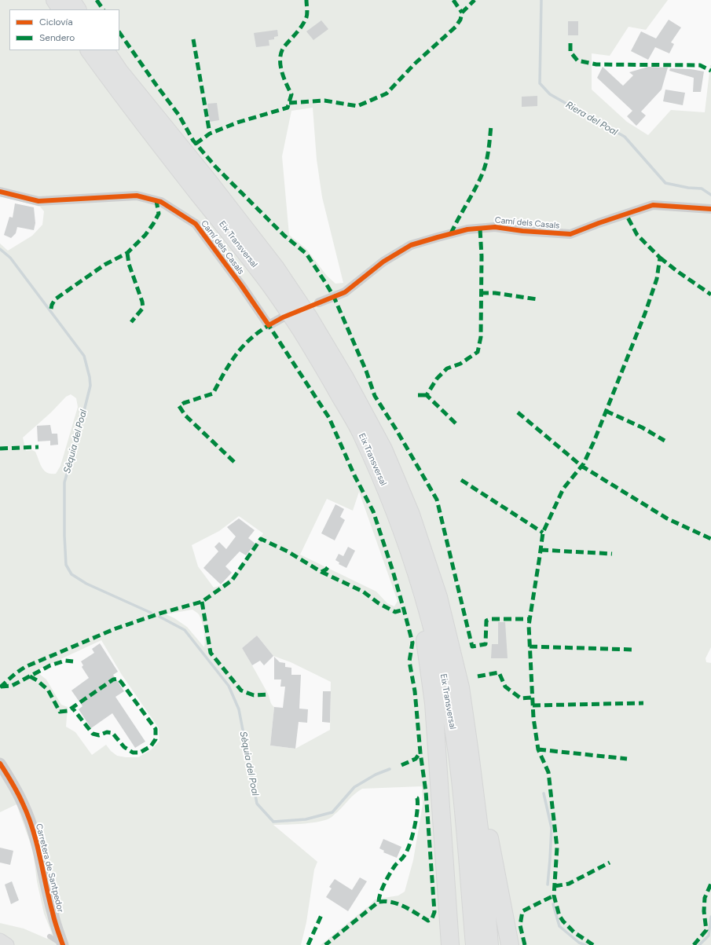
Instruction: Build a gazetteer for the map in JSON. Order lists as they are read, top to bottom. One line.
{"streets":{"highway":["Eix Transversal"],"street":["Camí dels Casals","Carretera de Santpedor"]},"water":["Riera del Poal","Sèquia del Poal"],"legend":["Ciclovía","Sendero"]}
